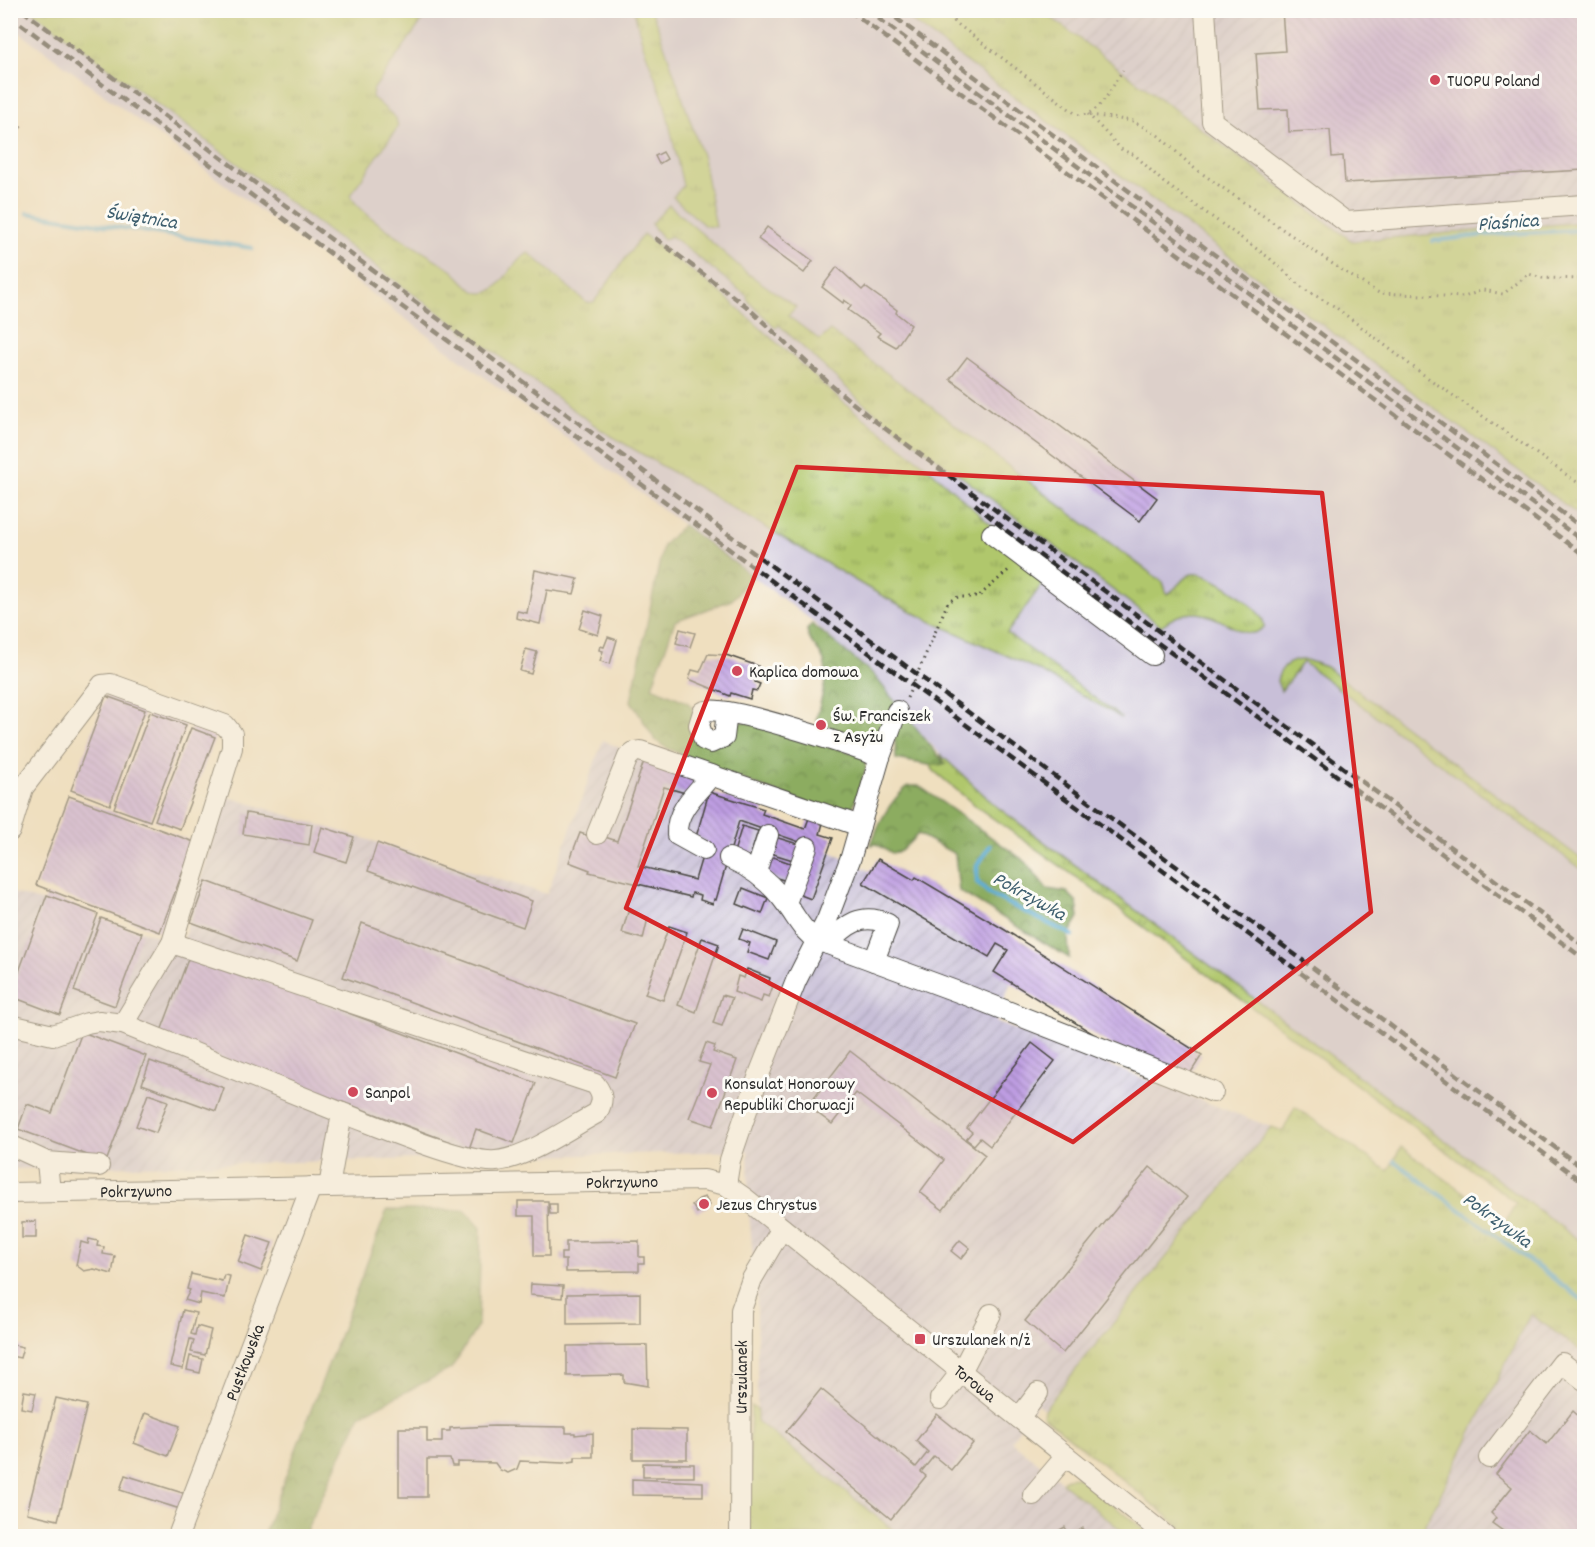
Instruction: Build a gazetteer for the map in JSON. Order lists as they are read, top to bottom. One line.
{"streets":{"street":["Pokrzywno","Pustkowska","Urszulanek","Torowa"]},"crossings":[["Pokrzywno","Pustkowska"],["Pokrzywno","Torowa"],["Urszulanek","Torowa"]],"water":["Świątnica","Piaśnica","Pokrzywka"],"places":{"other":["TUOPU Poland","Kaplica domowa","Św. Franciszek z Asyżu","Sanpol","Konsulat Honorowy Republiki Chorwacji","Jezus Chrystus"],"transit":["Urszulanek n/ż"]}}
